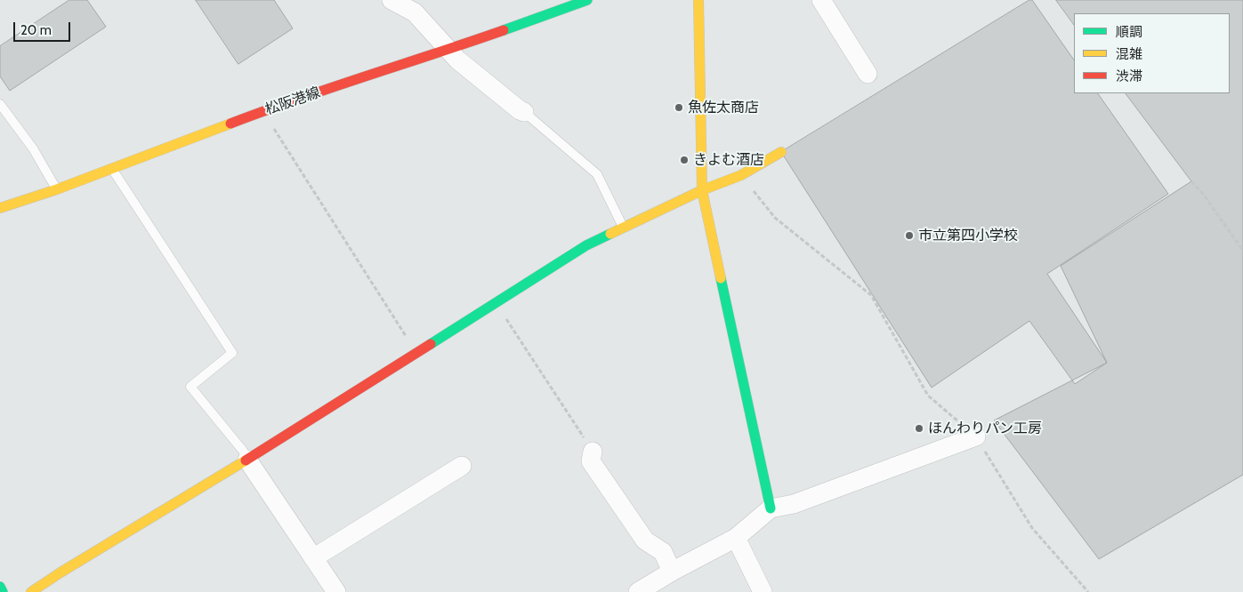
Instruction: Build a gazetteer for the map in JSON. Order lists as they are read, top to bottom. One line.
{"streets":{"main road":["松阪港線"]},"places":["魚佐太商店","きよむ酒店","市立第四小学校","ほんわりパン工房"],"legend":["順調","混雑","渋滞"],"scale_bar":"20 m"}
